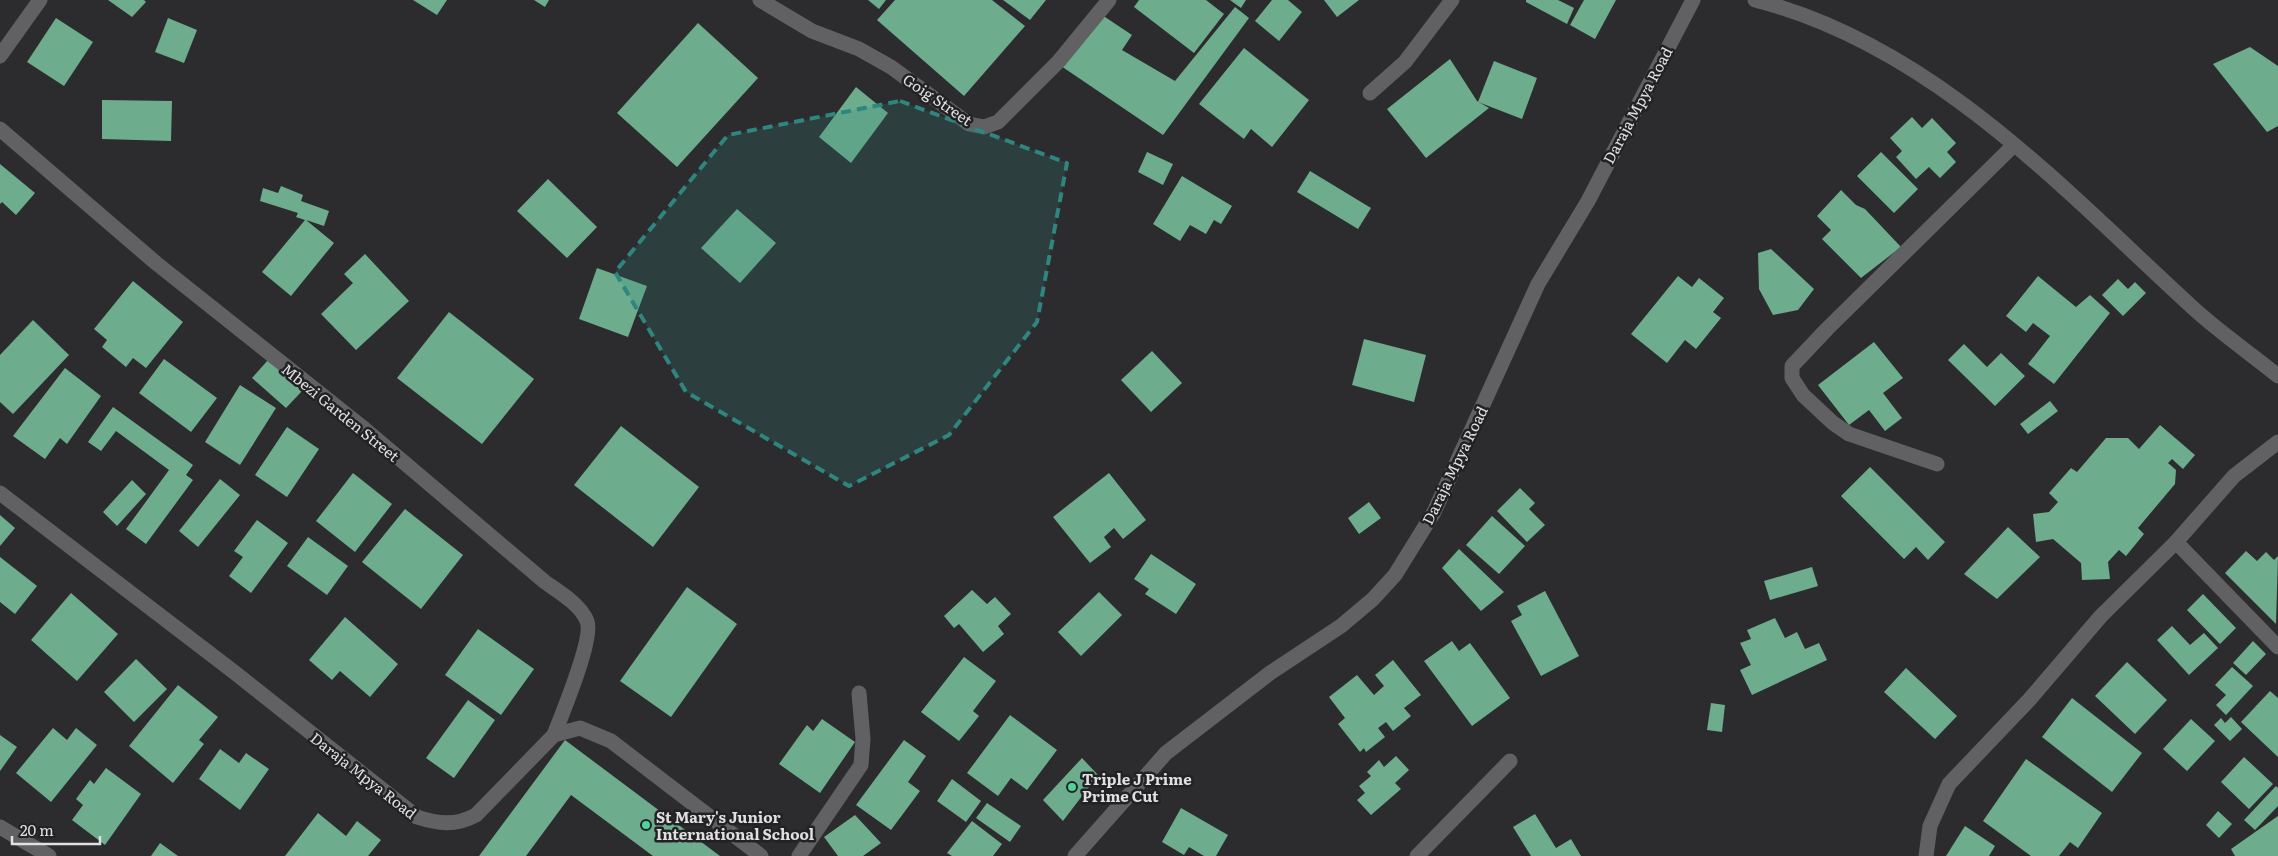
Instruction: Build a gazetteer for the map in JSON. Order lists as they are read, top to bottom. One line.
{"streets":{"street":["Goig Street","Daraja Mpya Road","Mbezi Garden Street"]},"crossings":[["Daraja Mpya Road","Mbezi Garden Street"]],"places":["Triple J Prime Prime Cut","St Mary's Junior International School"],"scale_bar":"20 m"}
